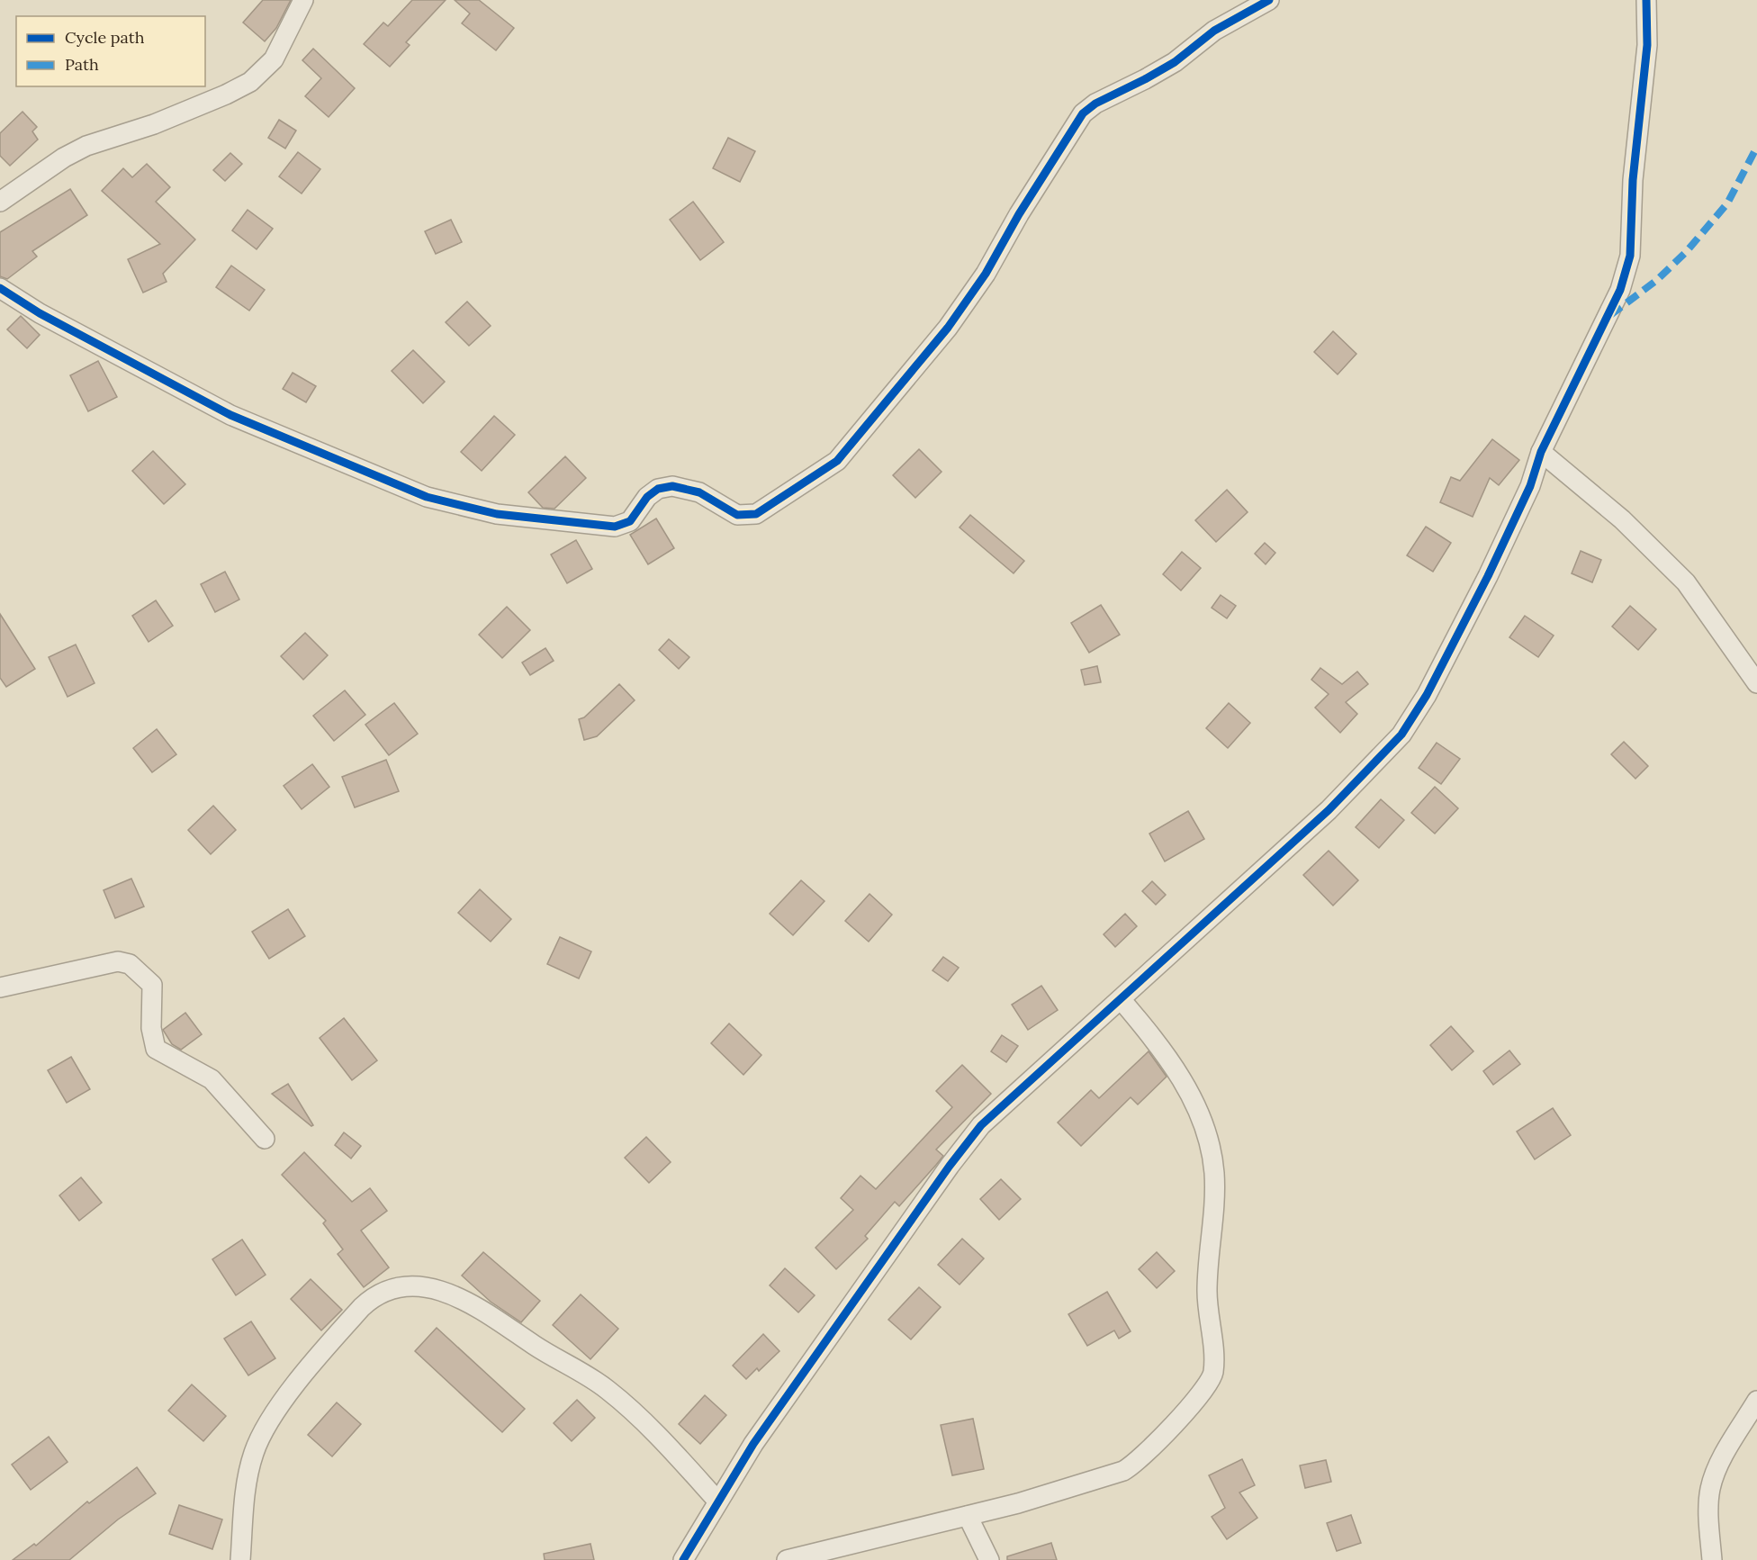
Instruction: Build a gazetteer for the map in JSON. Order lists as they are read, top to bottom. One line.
{"legend":["Cycle path","Path"]}
